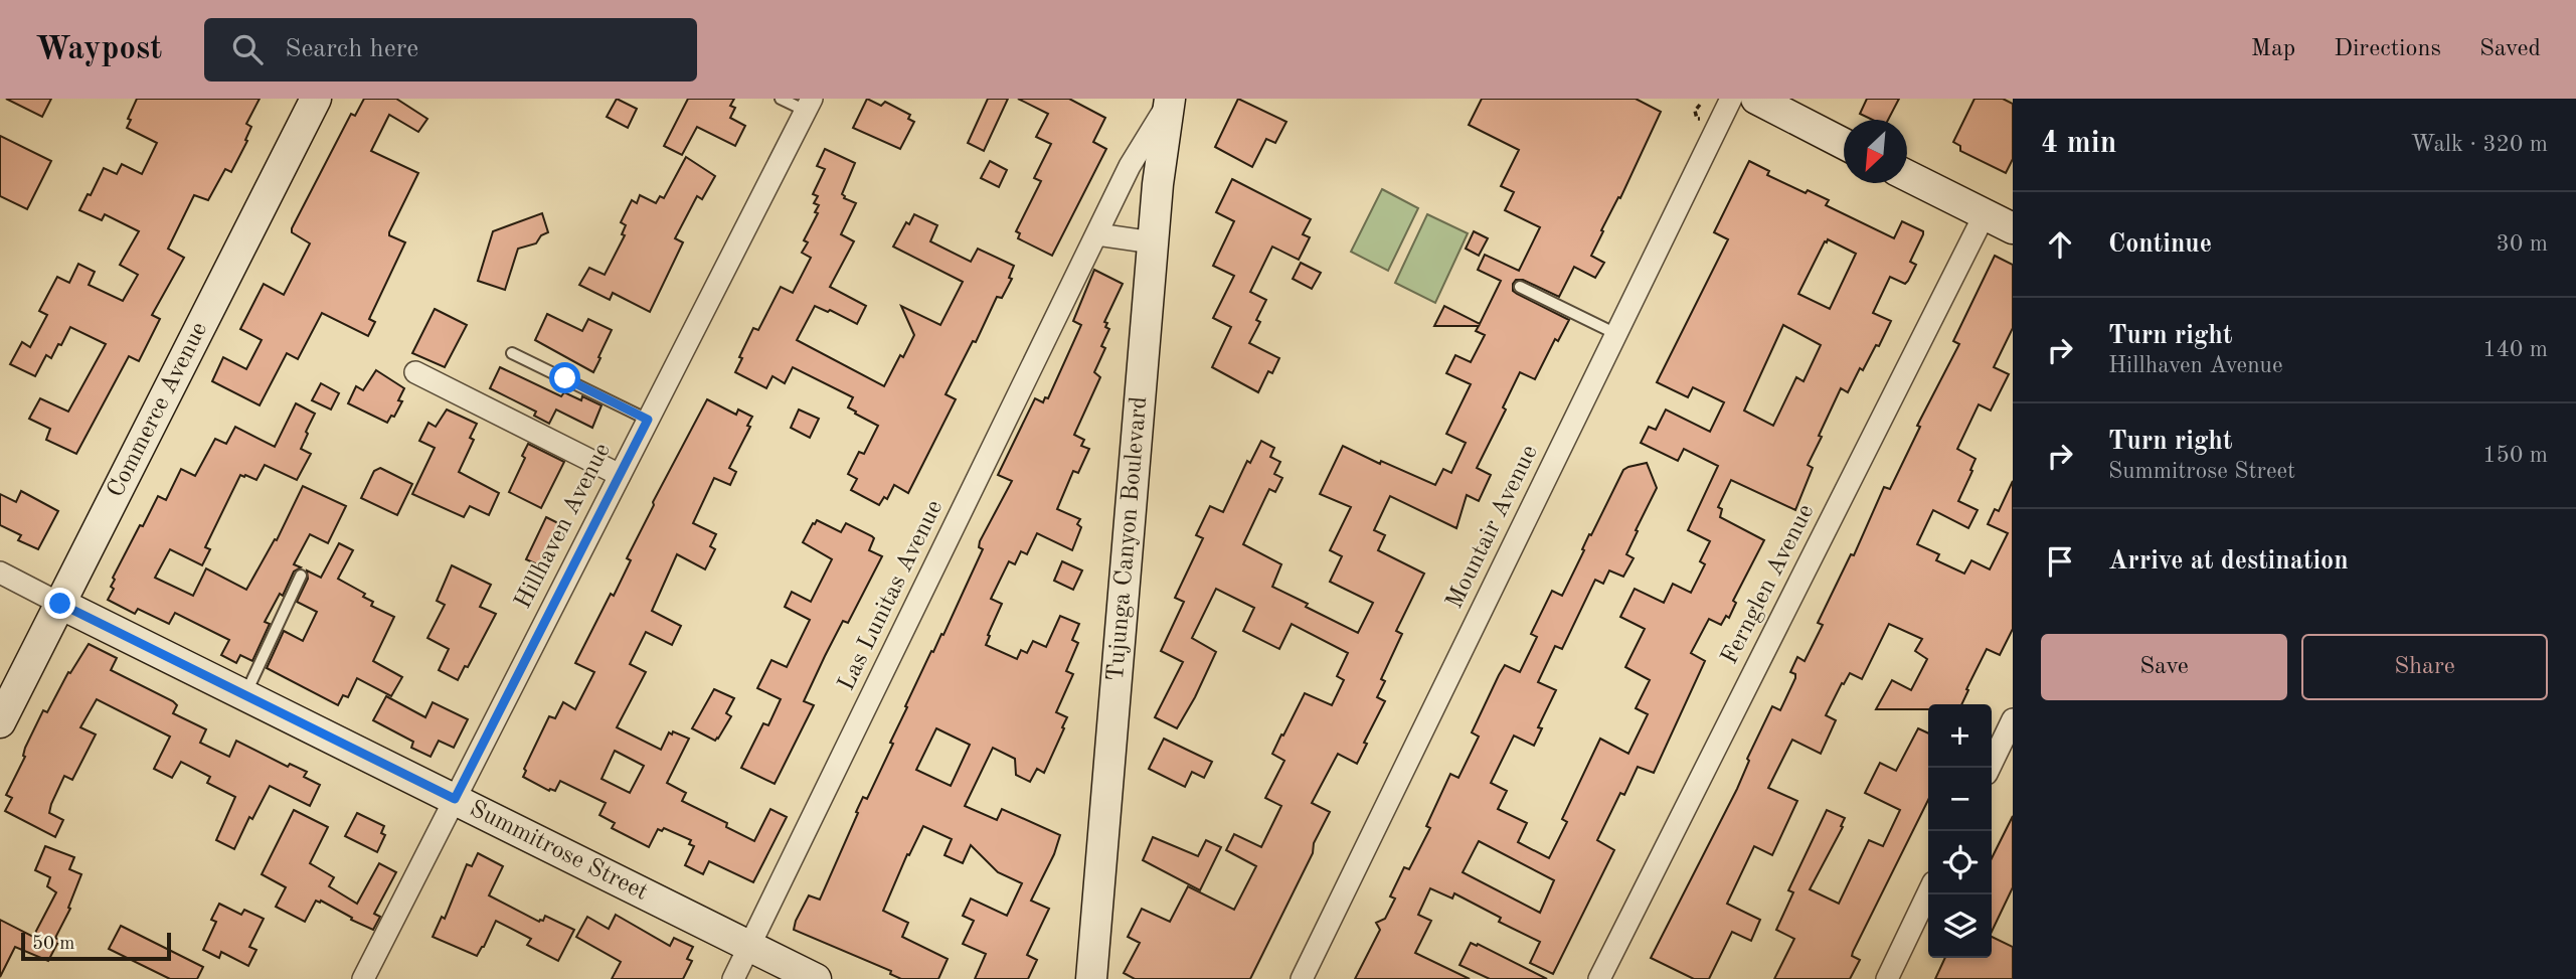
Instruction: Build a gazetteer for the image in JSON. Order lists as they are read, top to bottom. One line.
{"streets":{"street":["Commerce Avenue","Hillhaven Avenue","Mountair Avenue","Tujunga Canyon Boulevard","Fernglen Avenue","Las Lunitas Avenue","Summitrose Street"]},"crossings":[["Commerce Avenue","Summitrose Street"],["Hillhaven Avenue","Summitrose Street"],["Tujunga Canyon Boulevard","Las Lunitas Avenue"],["Las Lunitas Avenue","Summitrose Street"]],"scale_bar":"50 m","north":"bottom left","page":{"header":"Waypost","search":"Search here","nav":["Map","Directions","Saved"],"heading":["4 min","Walk · 320 m"],"list":[["Continue","30 m"],["Turn right","Hillhaven Avenue","140 m"],["Turn right","Summitrose Street","150 m"],"Arrive at destination"],"buttons":["Save","Share"],"map_buttons":["+","−"],"scale":"50 m"}}
